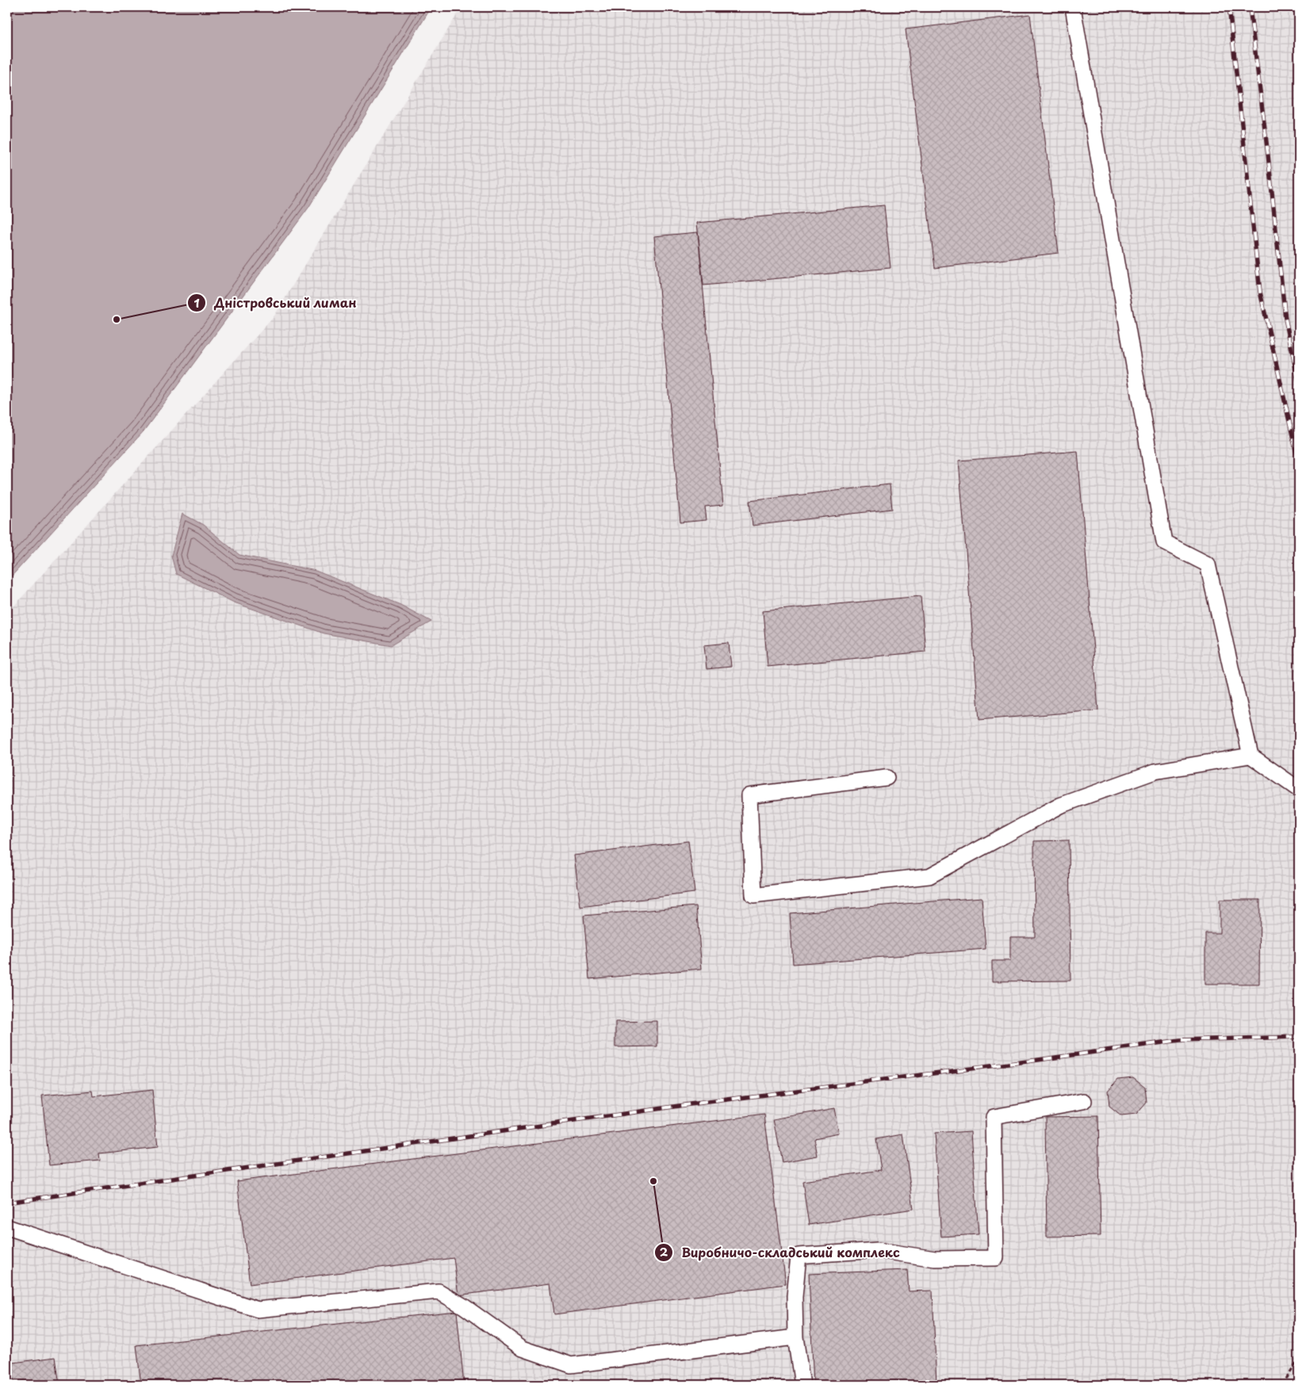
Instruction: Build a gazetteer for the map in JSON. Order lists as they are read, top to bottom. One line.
{"places":["Дністровський лиман","Виробничо-складський комплекс"]}
